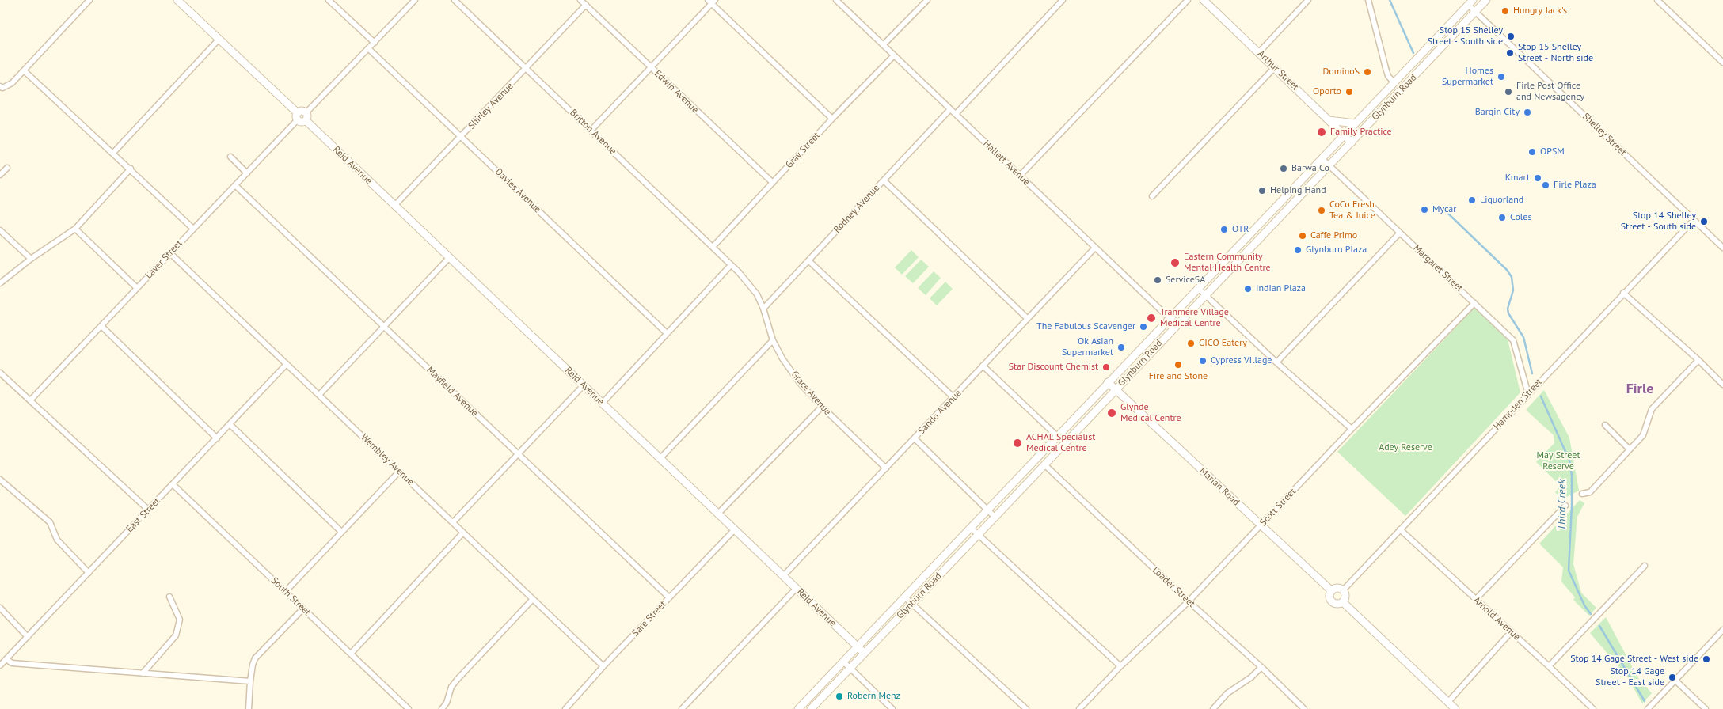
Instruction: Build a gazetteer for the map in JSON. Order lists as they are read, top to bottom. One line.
{"streets":{"main road":["Arthur Street","Glynburn Road","Reid Avenue","Marian Road"],"street":["Edwin Avenue","Shirley Avenue","Britton Avenue","Shelley Street","Gray Street","Hallett Avenue","Davies Avenue","Rodney Avenue","Laver Street","Margaret Street","Mayfield Avenue","Grace Avenue","Hampden Street","Sando Avenue","Wembley Avenue","Scott Street","East Street","Loader Street","South Street","Sare Street","Arnold Avenue"]},"crossings":[["Arthur Street","Glynburn Road"],["Edwin Avenue","Shirley Avenue"],["Edwin Avenue","Gray Street"],["Glynburn Road","Shelley Street"],["Glynburn Road","Hallett Avenue"],["Glynburn Road","Reid Avenue"],["Glynburn Road","Margaret Street"],["Glynburn Road","Marian Road"],["Glynburn Road","Loader Street"],["Shirley Avenue","Britton Avenue"],["Shirley Avenue","Reid Avenue"],["Shirley Avenue","Davies Avenue"],["Britton Avenue","Gray Street"],["Britton Avenue","Grace Avenue"],["Shelley Street","Hampden Street"],["Gray Street","Hallett Avenue"],["Hallett Avenue","Rodney Avenue"],["Hallett Avenue","Sando Avenue"],["Reid Avenue","Sando Avenue"],["Reid Avenue","Sare Street"],["Rodney Avenue","Grace Avenue"],["Laver Street","Mayfield Avenue"],["Laver Street","Wembley Avenue"],["Margaret Street","Hampden Street"],["Margaret Street","Scott Street"],["Mayfield Avenue","Sare Street"],["Grace Avenue","Sando Avenue"],["Hampden Street","Marian Road"],["Hampden Street","Arnold Avenue"],["Wembley Avenue","East Street"],["Wembley Avenue","Sare Street"],["Marian Road","Scott Street"],["Scott Street","Loader Street"],["East Street","South Street"]],"districts":["Firle"],"water":["Third Creek"],"parks":["Adey Reserve","May Street Reserve"],"places":["Hungry Jack's","Stop 15 Shelley Street - South side","Stop 15 Shelley Street - North side","Domino's","Homes Supermarket","Oporto","Firle Post Office and Newsagency","Bargin City","Family Practice","OPSM","Barwa Co","Kmart","Firle Plaza","Helping Hand","Liquorland","Mycar","CoCo Fresh Tea & Juice","Coles","Stop 14 Shelley Street - South side","OTR","Caffe Primo","Glynburn Plaza","Eastern Community Mental Health Centre","ServiceSA","Indian Plaza","Tranmere Village Medical Centre","The Fabulous Scavenger","GICO Eatery","Ok Asian Supermarket","Cypress Village","Fire and Stone","Star Discount Chemist","Glynde Medical Centre","ACHAL Specialist Medical Centre","Stop 14 Gage Street - West side","Stop 14 Gage Street - East side","Robern Menz"]}
